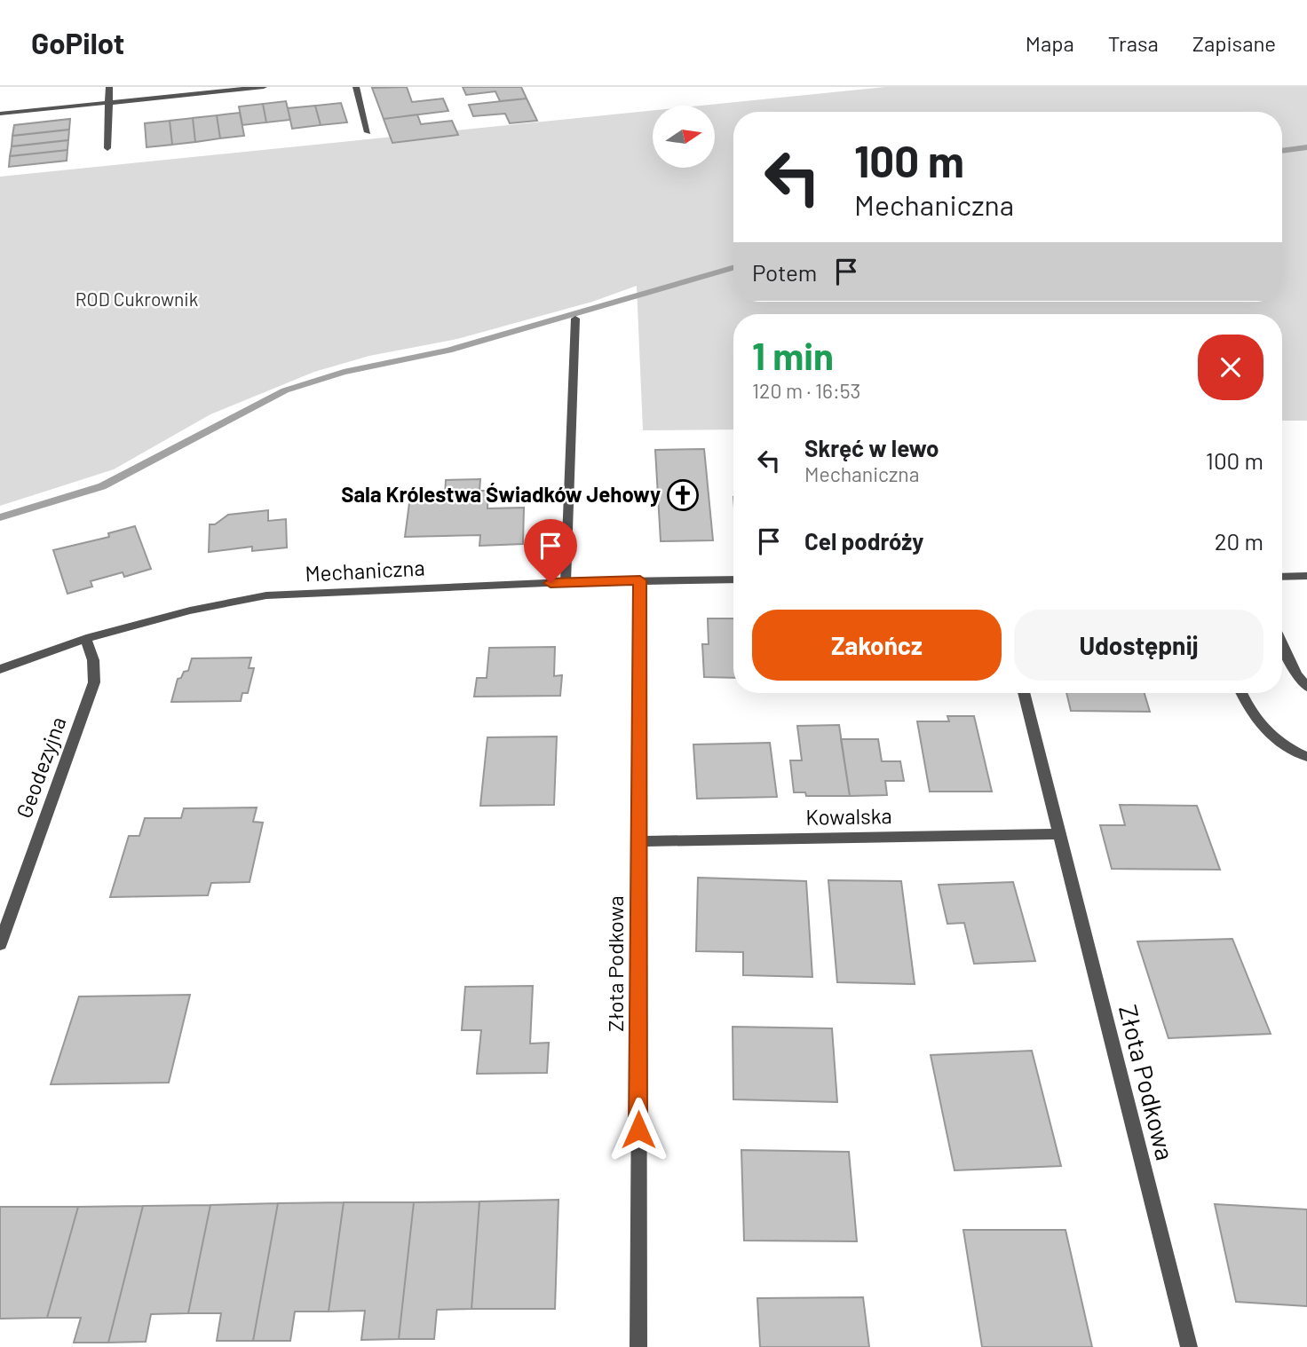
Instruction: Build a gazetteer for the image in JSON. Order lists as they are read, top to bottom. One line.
{"streets":{"street":["Mechaniczna","Geodezyjna","Kowalska","Złota Podkowa"]},"crossings":[["Mechaniczna","Geodezyjna"],["Mechaniczna","Złota Podkowa"],["Kowalska","Złota Podkowa"]],"parks":["ROD Cukrownik"],"places":{"church":["Sala Królestwa Świadków Jehowy"]},"north":"right","page":{"header":"GoPilot","nav":["Mapa","Trasa","Zapisane"],"turn":["100 m","Mechaniczna"],"then":"Potem","heading":["1 min","120 m · 16:53"],"list":[{"name":"Skręć w lewo","note":"Mechaniczna","value":"100 m"},{"name":"Cel podróży","value":"20 m"}],"buttons":["Zakończ","Udostępnij"]}}
